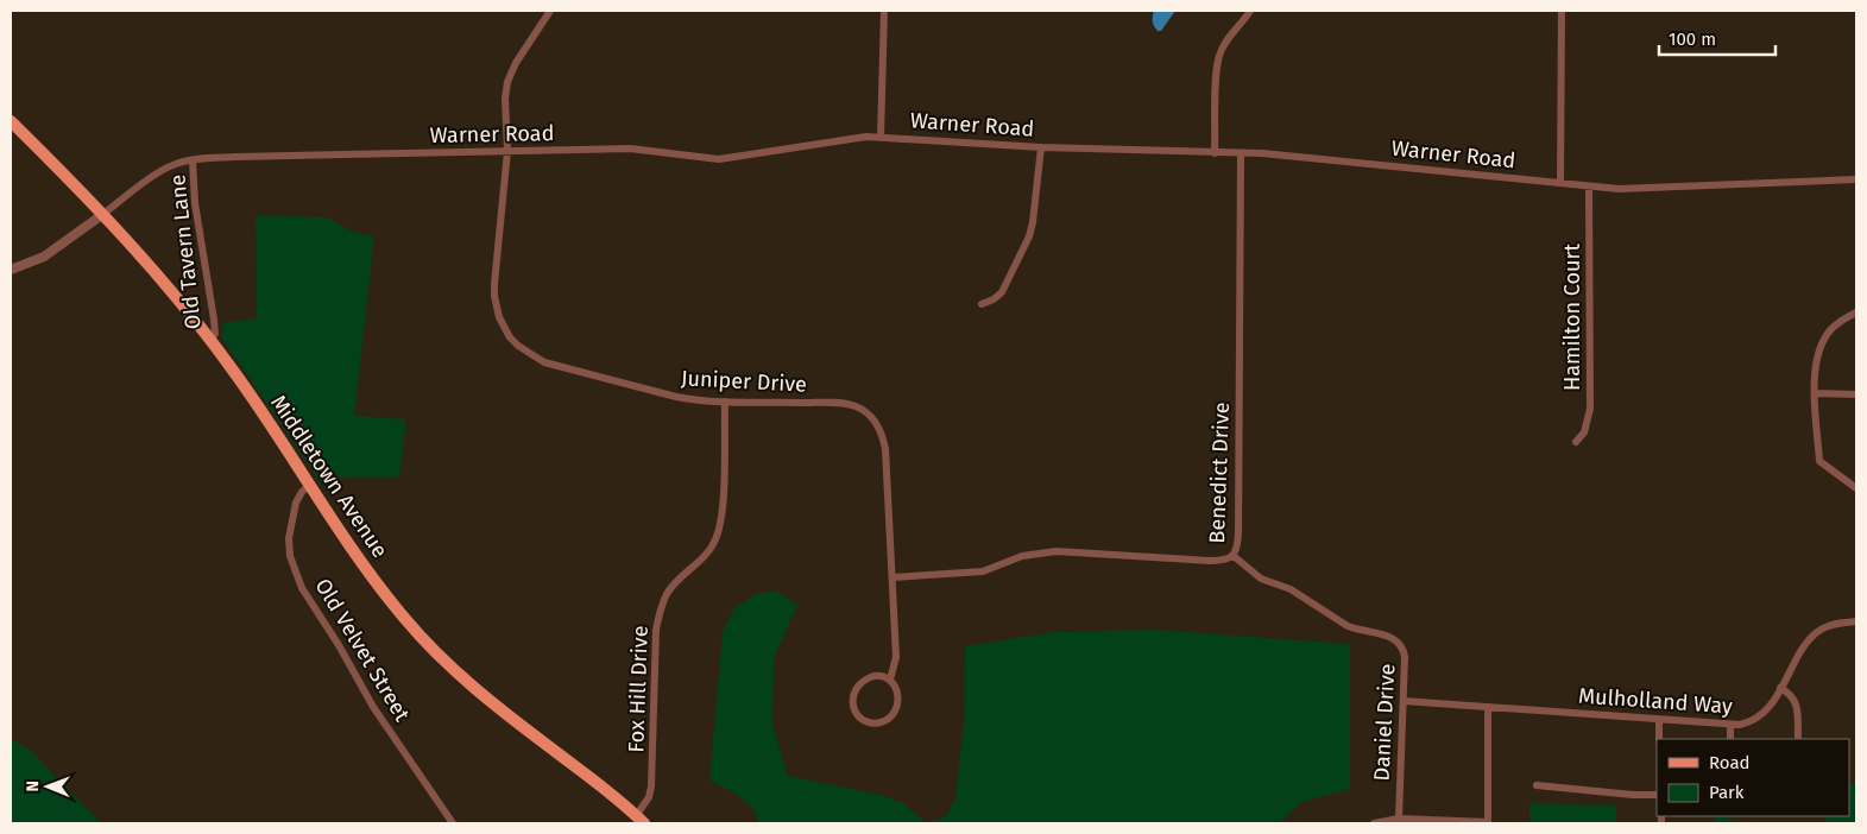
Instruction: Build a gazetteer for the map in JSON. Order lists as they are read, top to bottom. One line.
{"streets":{"main road":["Middletown Avenue"],"street":["Warner Road","Old Tavern Lane","Hamilton Court","Juniper Drive","Benedict Drive","Old Velvet Street","Fox Hill Drive","Mulholland Way","Daniel Drive"]},"crossings":[["Warner Road","Old Tavern Lane"],["Warner Road","Hamilton Court"],["Warner Road","Juniper Drive"],["Warner Road","Benedict Drive"],["Warner Road","Middletown Avenue"],["Old Tavern Lane","Middletown Avenue"],["Juniper Drive","Benedict Drive"],["Juniper Drive","Fox Hill Drive"],["Benedict Drive","Daniel Drive"],["Middletown Avenue","Old Velvet Street"],["Middletown Avenue","Fox Hill Drive"],["Mulholland Way","Daniel Drive"]],"legend":["Road","Park"],"scale_bar":"100 m","north":"left"}
